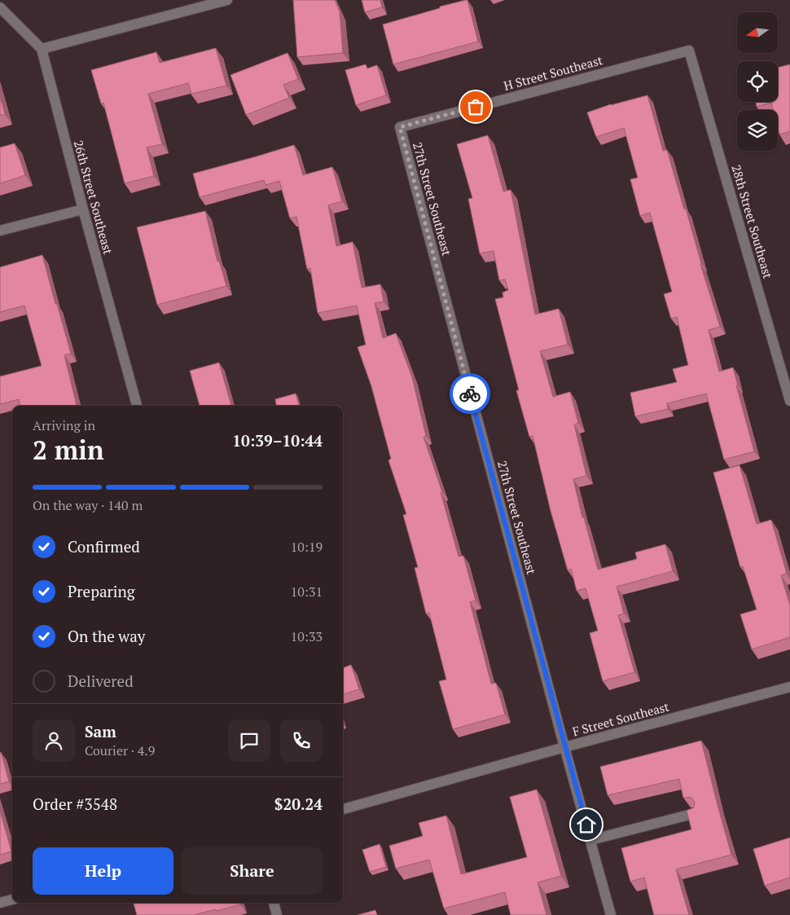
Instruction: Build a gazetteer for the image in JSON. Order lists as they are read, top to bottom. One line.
{"streets":{"street":["H Street Southeast","26th Street Southeast","27th Street Southeast","28th Street Southeast","F Street Southeast"]},"crossings":[["H Street Southeast","27th Street Southeast"],["H Street Southeast","28th Street Southeast"],["27th Street Southeast","F Street Southeast"]],"north":"left","page":{"heading":["2 min","Arriving in","10:39–10:44"],"panel":["Sam","Courier · 4.9","Order #3548","$20.24"],"bar":"On the way · 140 m","list":[["Confirmed","10:19"],["Preparing","10:31"],["On the way","10:33"],"Delivered"],"buttons":["Help","Share"]}}
